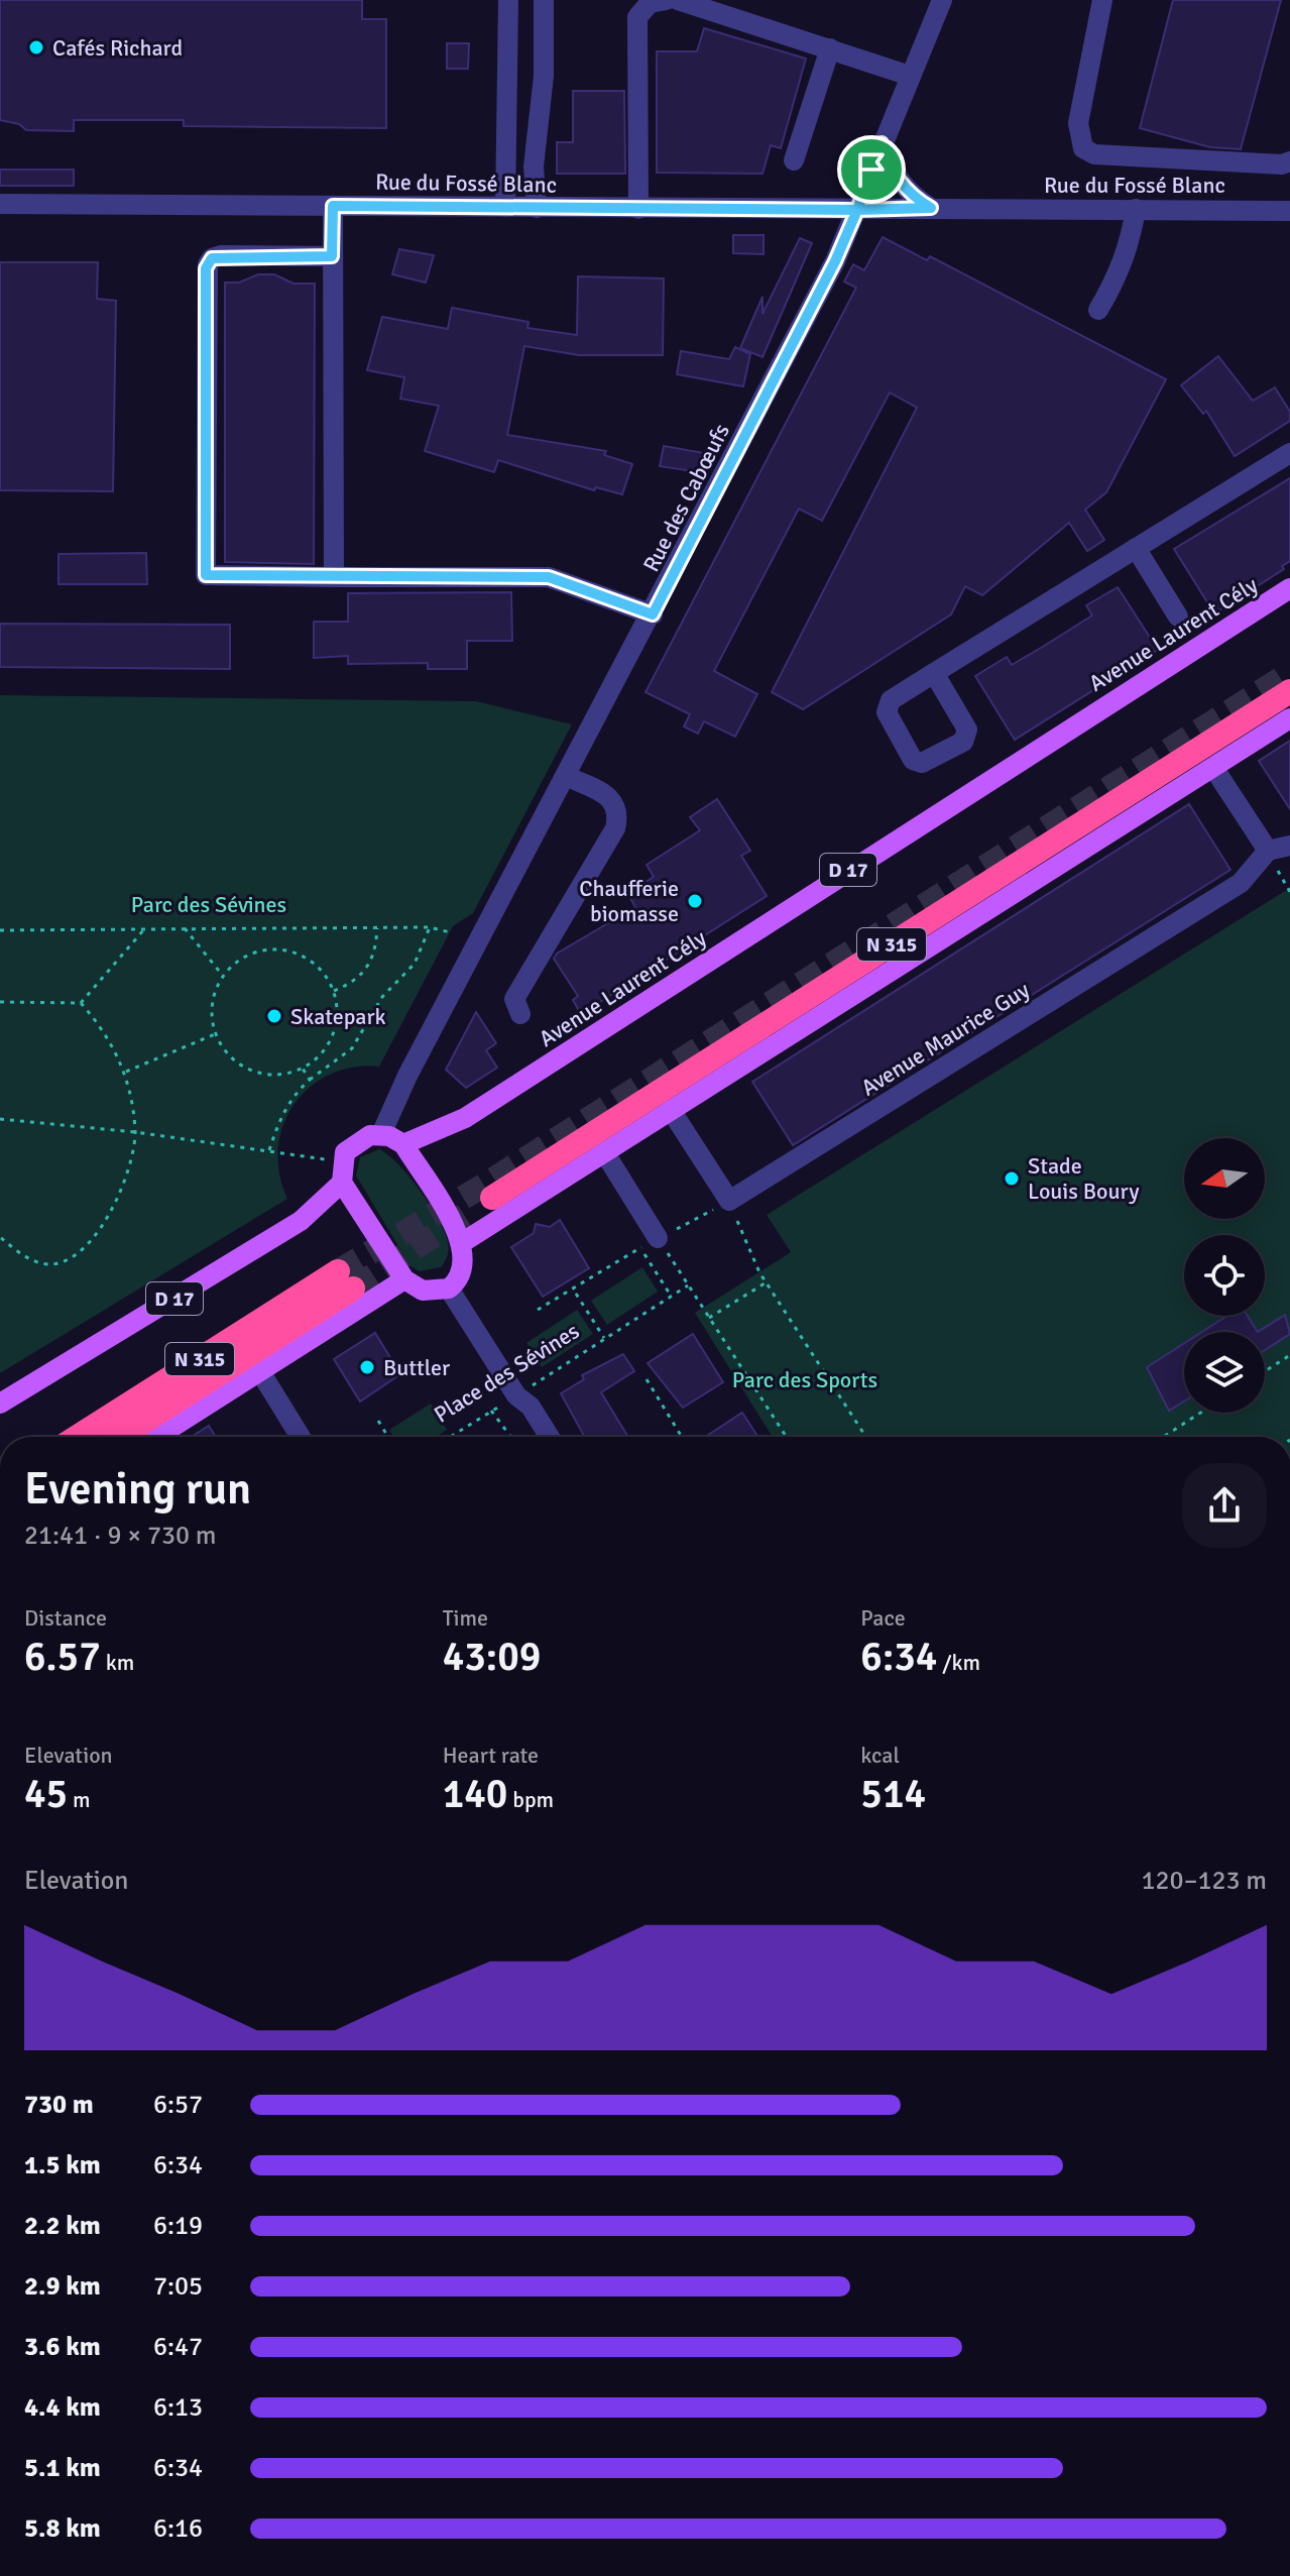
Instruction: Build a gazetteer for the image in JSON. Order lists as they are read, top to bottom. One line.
{"streets":{"highway":["N 315"],"main road":["Avenue Laurent Cély","D 17"],"street":["Rue du Fossé Blanc","Rue des Cabœufs","Avenue Maurice Guy"],"path":["Place des Sévines"]},"crossings":[["Rue du Fossé Blanc","Rue des Cabœufs"],["Rue des Cabœufs","D 17"]],"parks":["Parc des Sévines","Parc des Sports"],"places":["Cafés Richard","Chaufferie biomasse","Skatepark","Stade Louis Boury","Buttler"],"north":"left","page":{"heading":["Evening run","21:41 · 9 × 730 m"],"stats":[["Distance","6.57 km"],["Time","43:09"],["Pace","6:34 /km"],["Elevation","45 m"],["Heart rate","140 bpm"],["kcal","514"]],"chart":["Elevation","120–123 m"],"list":[{"name":"730 m","note":"6:57"},{"name":"1.5 km","note":"6:34"},{"name":"2.2 km","note":"6:19"},{"name":"2.9 km","note":"7:05"},{"name":"3.6 km","note":"6:47"},{"name":"4.4 km","note":"6:13"},{"name":"5.1 km","note":"6:34"},{"name":"5.8 km","note":"6:16"}]}}
